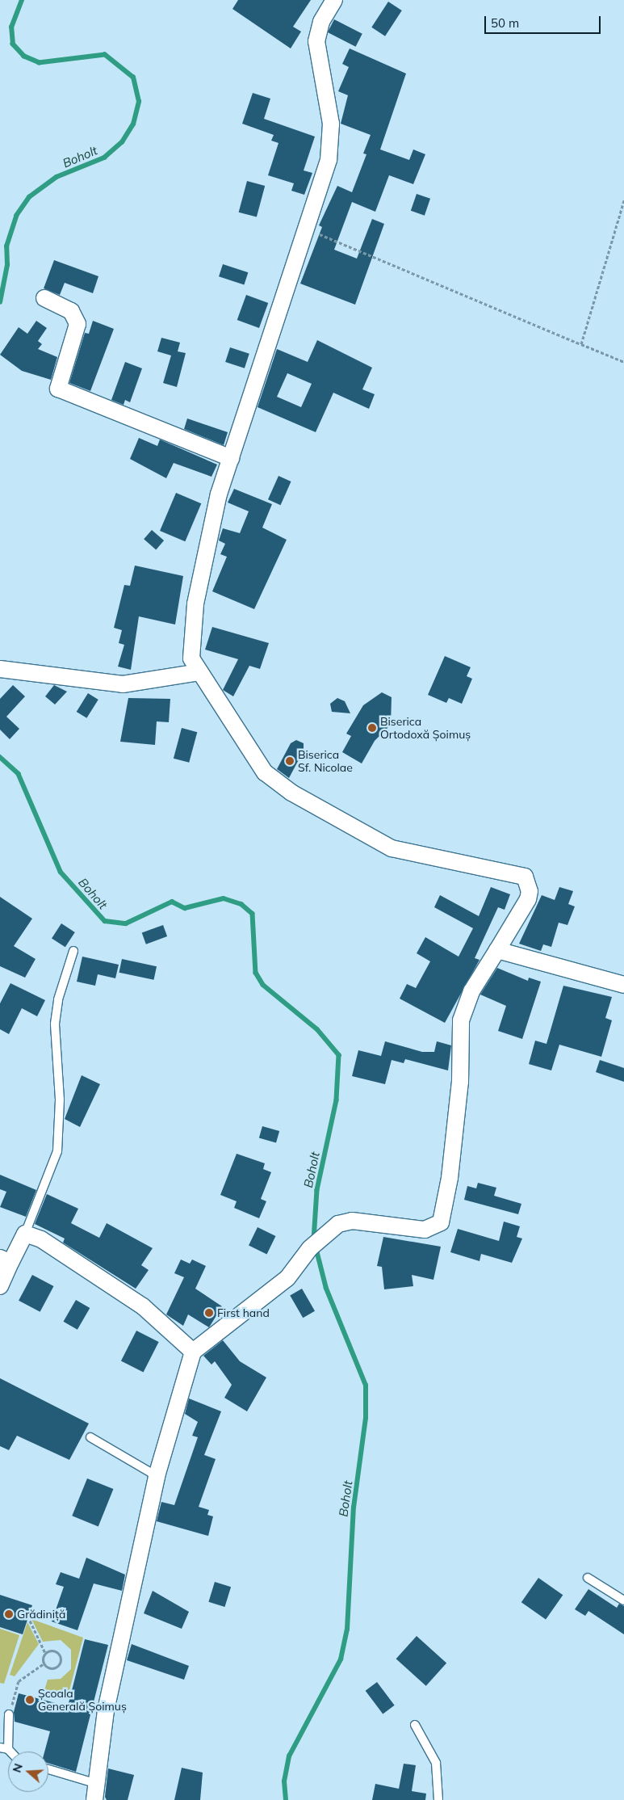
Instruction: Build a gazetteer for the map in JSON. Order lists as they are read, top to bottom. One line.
{"water":["Boholt"],"places":["Biserica Ortodoxă Șoimuș","Biserica Sf. Nicolae","First hand","Grădiniță","Școala Generală Șoimuș"],"scale_bar":"50 m","north":"left"}
